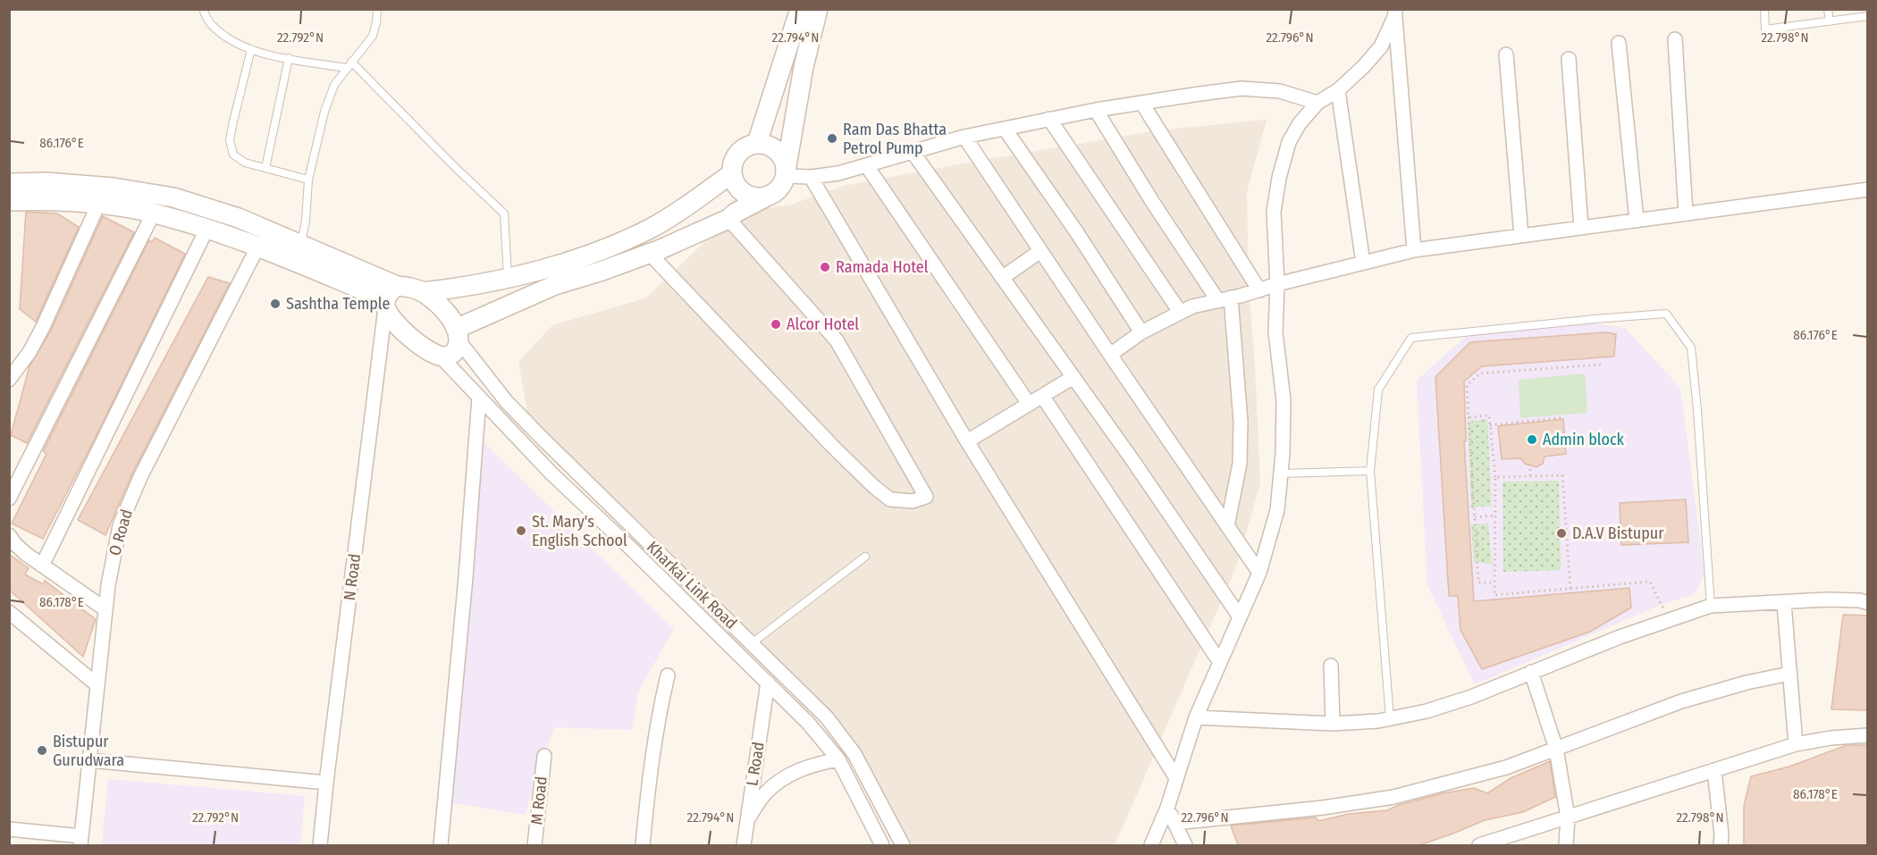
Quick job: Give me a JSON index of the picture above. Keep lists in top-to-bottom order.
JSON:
{
  "streets": {
    "street": [
      "O Road",
      "N Road",
      "Kharkai Link Road",
      "L Road",
      "M Road"
    ]
  },
  "places": [
    "Ram Das Bhatta Petrol Pump",
    "Ramada Hotel",
    "Sashtha Temple",
    "Alcor Hotel",
    "Admin block",
    "St. Mary's English School",
    "D.A.V Bistupur",
    "Bistupur Gurudwara"
  ],
  "coordinates": [
    "22.792°N",
    "22.794°N",
    "22.796°N",
    "22.798°N",
    "86.176°E",
    "86.178°E"
  ]
}
